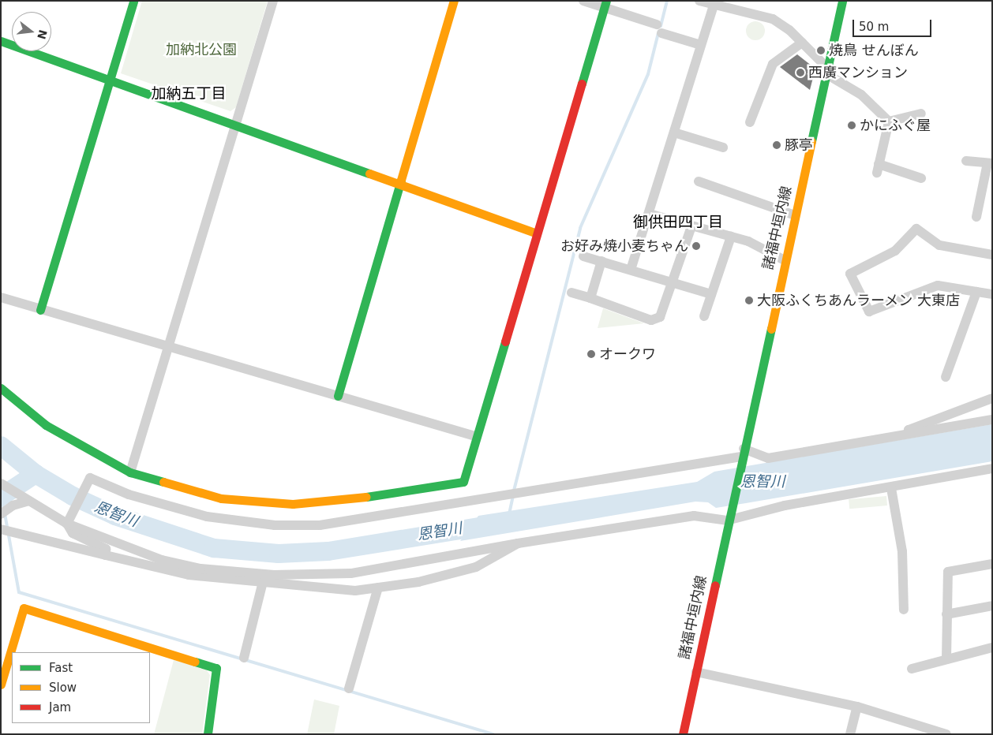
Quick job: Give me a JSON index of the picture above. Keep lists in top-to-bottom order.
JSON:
{
  "streets": {
    "street": ["諸福中垣内線"]
  },
  "districts": ["加納五丁目", "御供田四丁目"],
  "water": ["恩智川"],
  "parks": ["加納北公園"],
  "places": [
    "焼鳥 せんぼん",
    "西廣マンション",
    "かにふぐ屋",
    "豚亭",
    "お好み焼小麦ちゃん",
    "大阪ふくちあんラーメン 大東店",
    "オークワ"
  ],
  "legend": ["Fast", "Slow", "Jam"],
  "scale_bar": "50 m",
  "north": "right"
}
